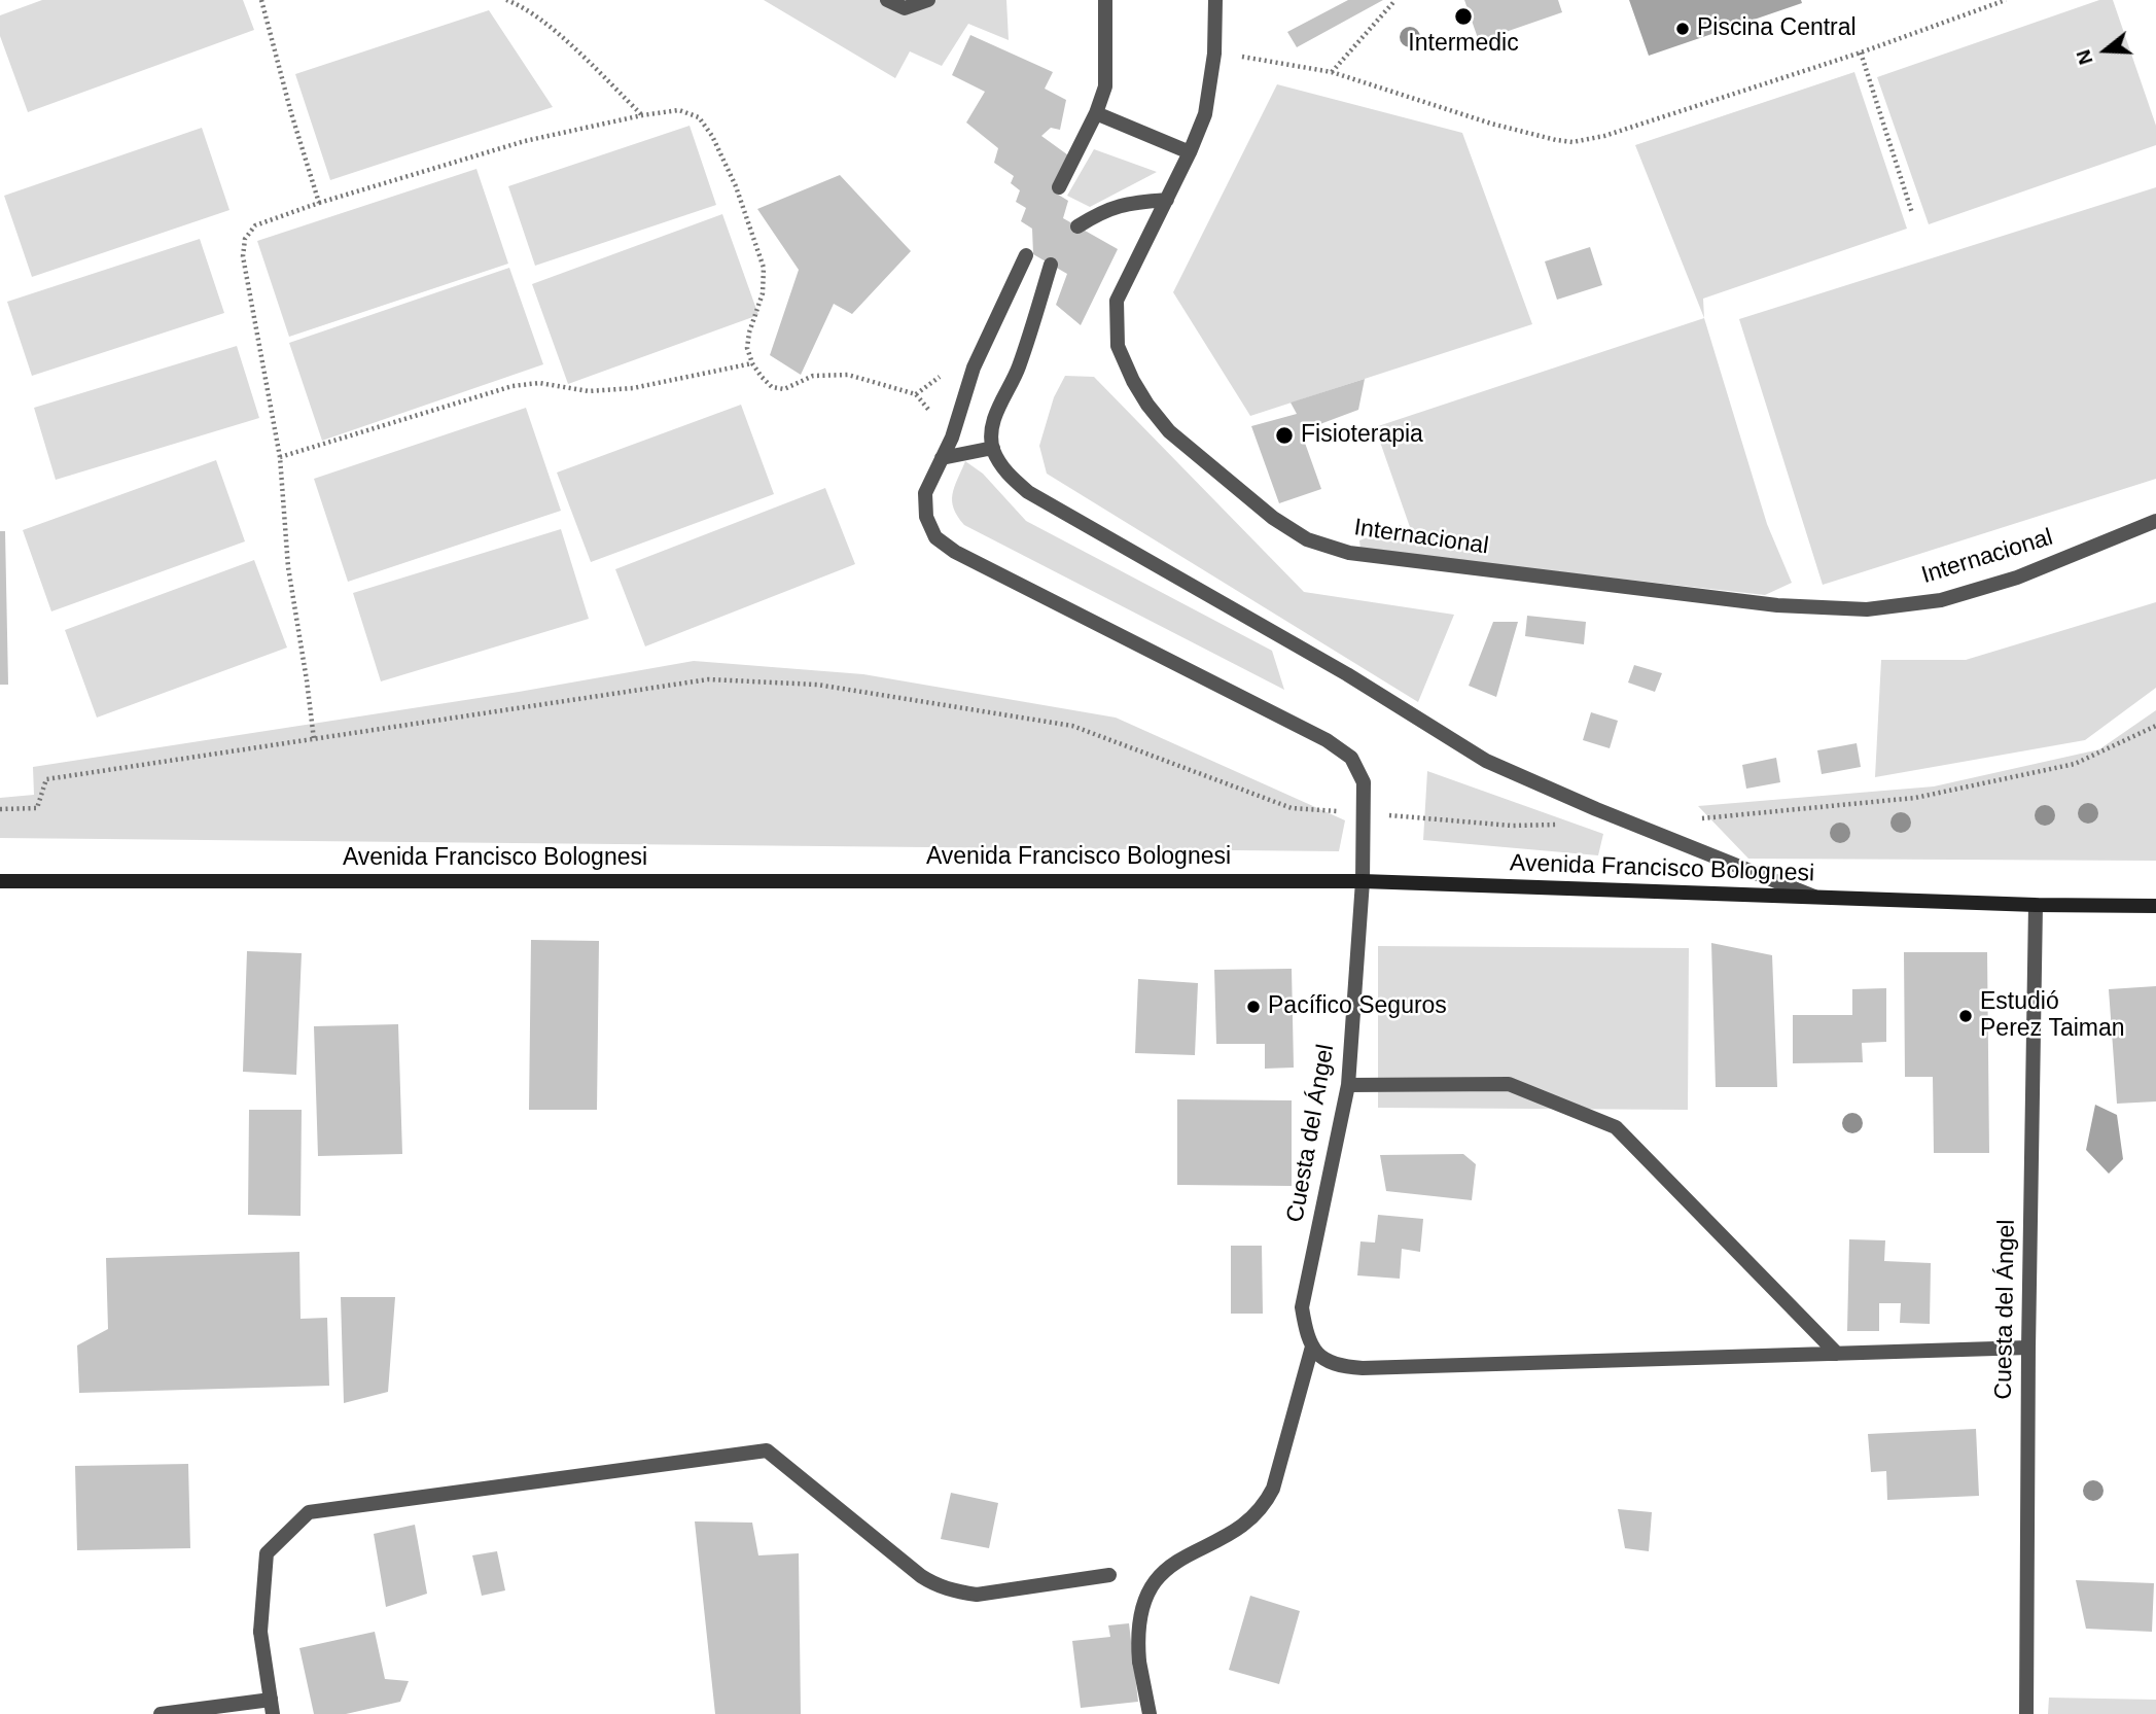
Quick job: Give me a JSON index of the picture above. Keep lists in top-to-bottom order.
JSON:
{
  "streets": {
    "street": ["Internacional", "Avenida Francisco Bolognesi", "Cuesta del Ángel"]
  },
  "crossings": [
    ["Avenida Francisco Bolognesi", "Cuesta del Ángel"]
  ],
  "places": [
    "Intermedic",
    "Piscina Central",
    "Fisioterapia",
    "Pacífico Seguros",
    "Estudió Perez Taiman"
  ],
  "north": "left"
}
